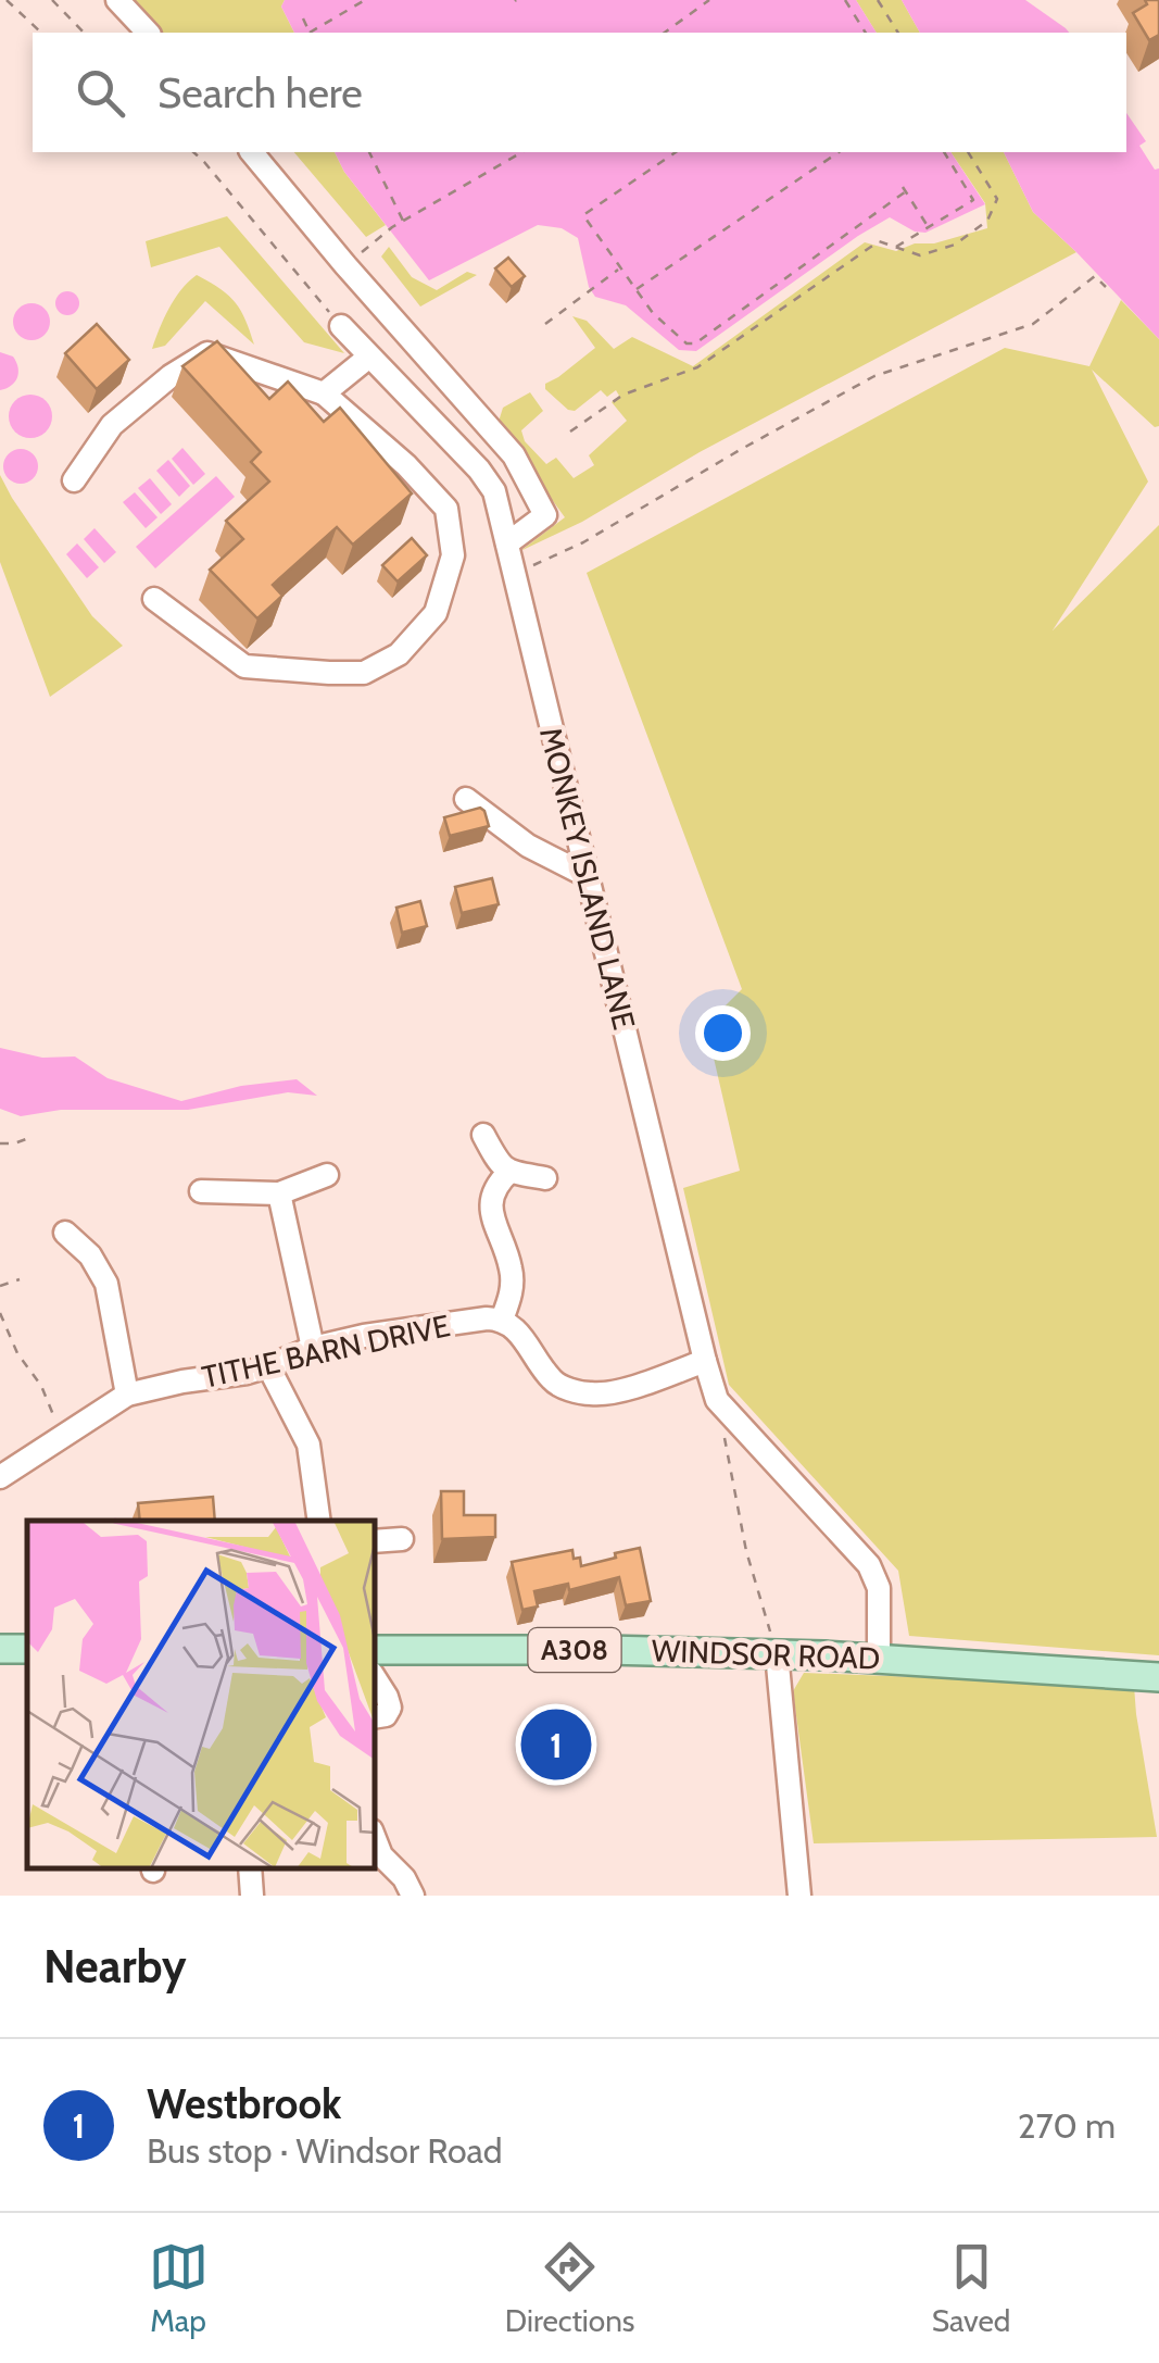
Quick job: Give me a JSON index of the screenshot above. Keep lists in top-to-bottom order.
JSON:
{
  "streets": {
    "main road": ["A308", "WINDSOR ROAD"],
    "street": ["MONKEY ISLAND LANE", "TITHE BARN DRIVE"]
  },
  "crossings": [
    ["MONKEY ISLAND LANE", "WINDSOR ROAD"]
  ],
  "page": {
    "search": "Search here",
    "pins": "1",
    "heading": "Nearby",
    "list": [
      {
        "mark": "1",
        "name": "Westbrook",
        "note": "Bus stop · Windsor Road",
        "value": "270 m"
      }
    ],
    "nav": ["Map", "Directions", "Saved"]
  }
}
